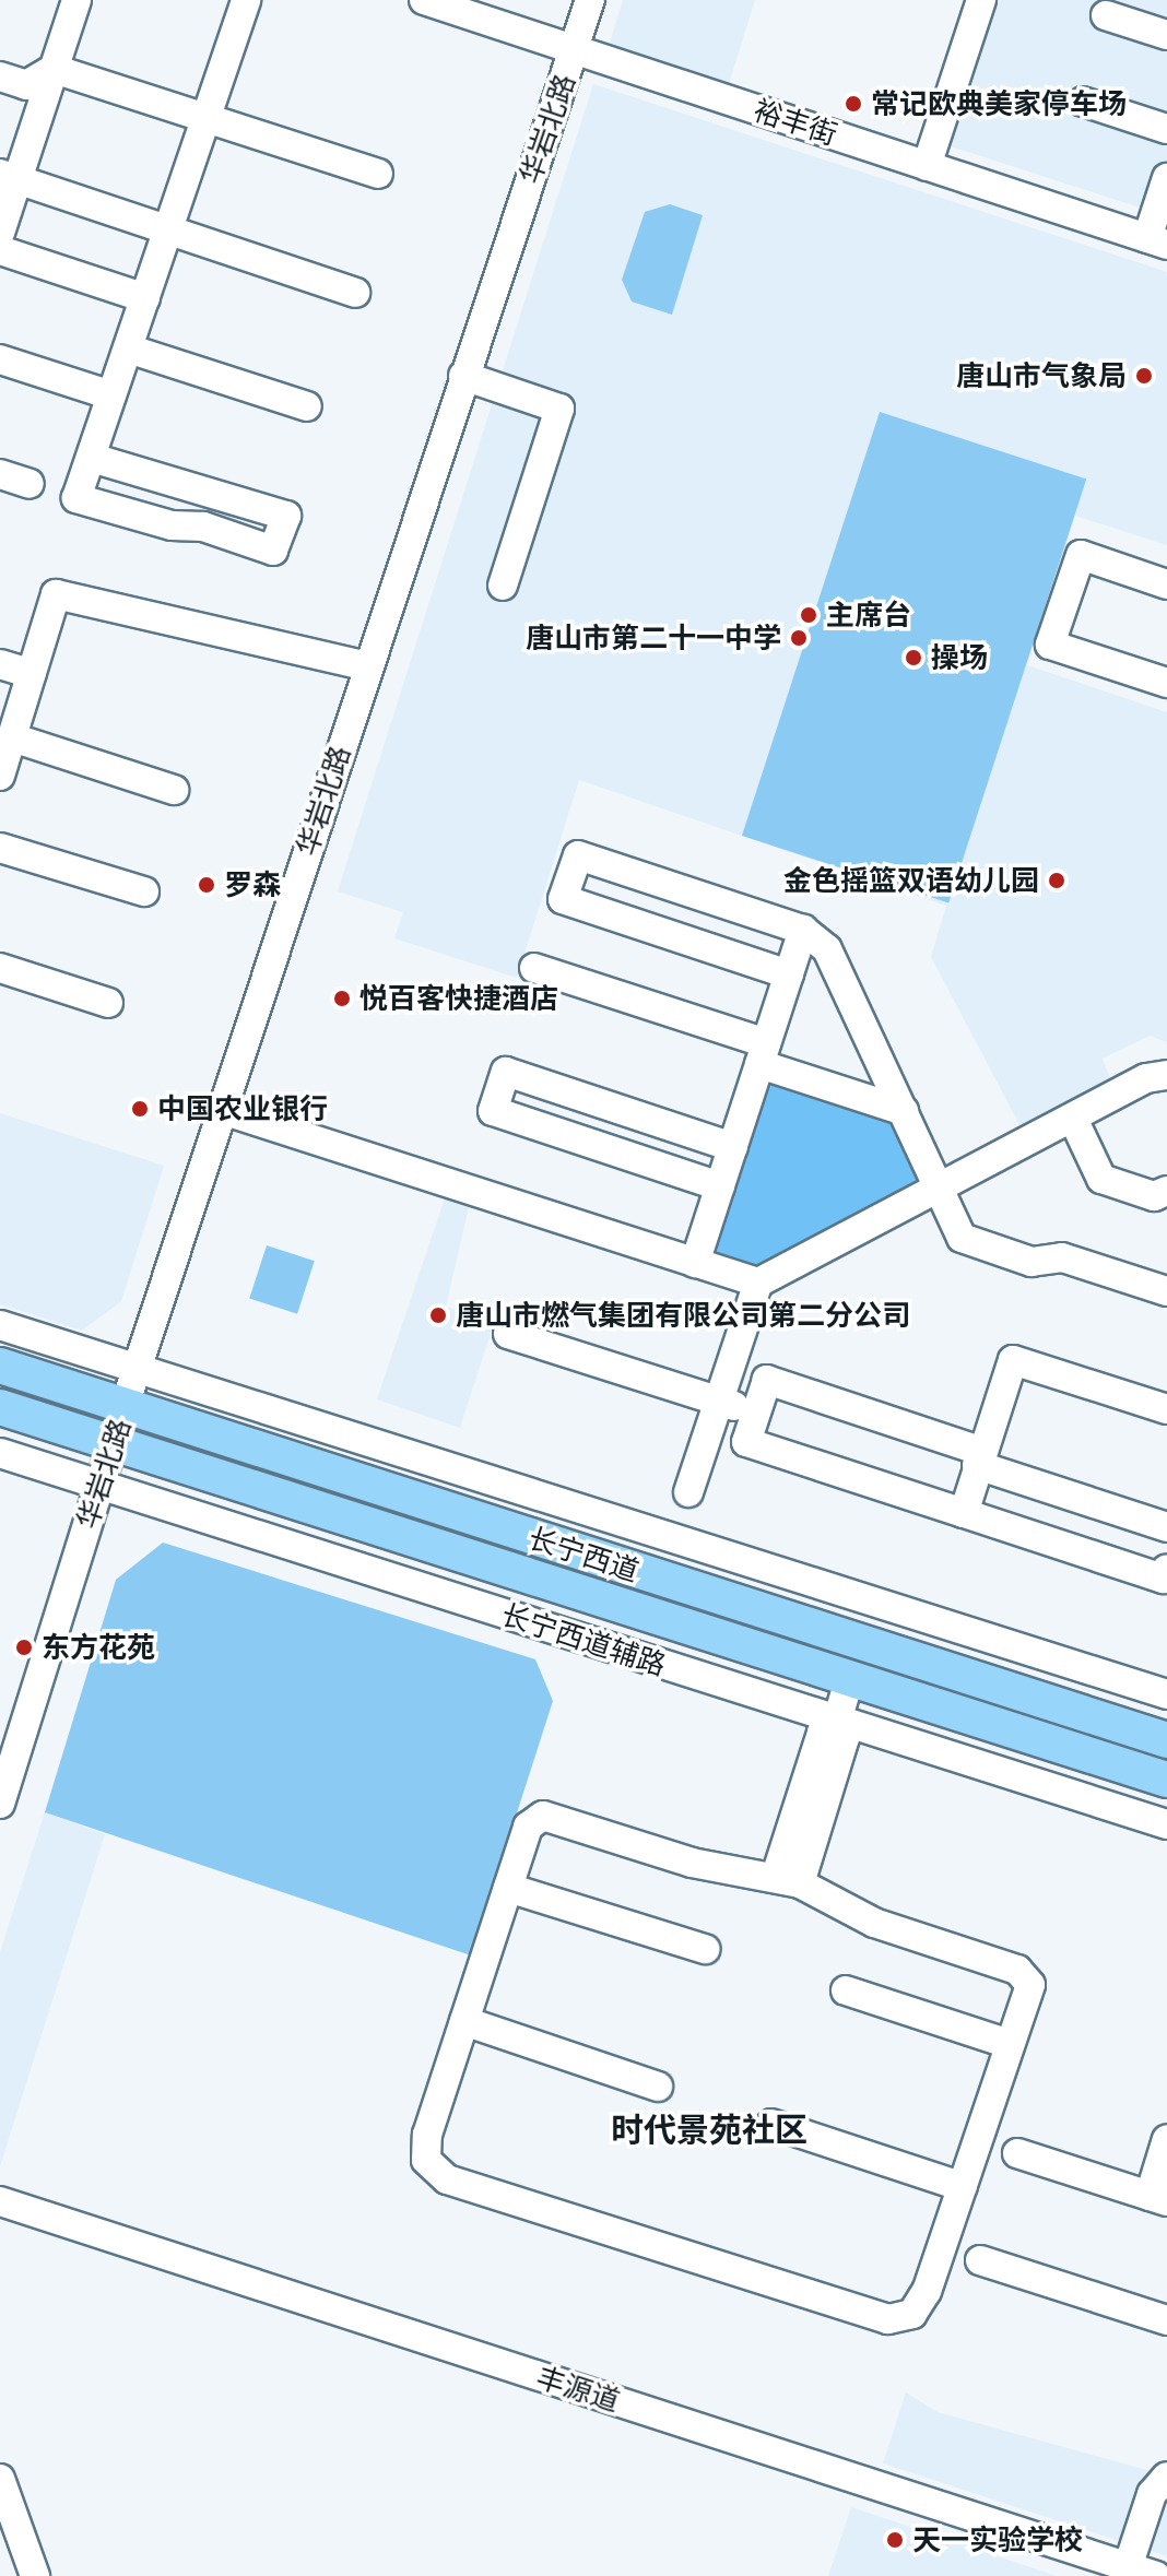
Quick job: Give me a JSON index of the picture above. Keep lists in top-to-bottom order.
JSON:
{
  "streets": {
    "main road": ["长宁西道"],
    "street": [
      "裕丰街",
      "华岩北路",
      "长宁西道辅路",
      "丰源道"
    ]
  },
  "crossings": [
    ["裕丰街", "华岩北路"],
    ["华岩北路", "长宁西道"],
    ["华岩北路", "长宁西道辅路"]
  ],
  "districts": ["时代景苑社区"],
  "places": [
    "常记欧典美家停车场",
    "唐山市气象局",
    "主席台",
    "唐山市第二十一中学",
    "操场",
    "金色摇篮双语幼儿园",
    "罗森",
    "悦百客快捷酒店",
    "中国农业银行",
    "唐山市燃气集团有限公司第二分公司",
    "东方花苑",
    "天一实验学校"
  ]
}
